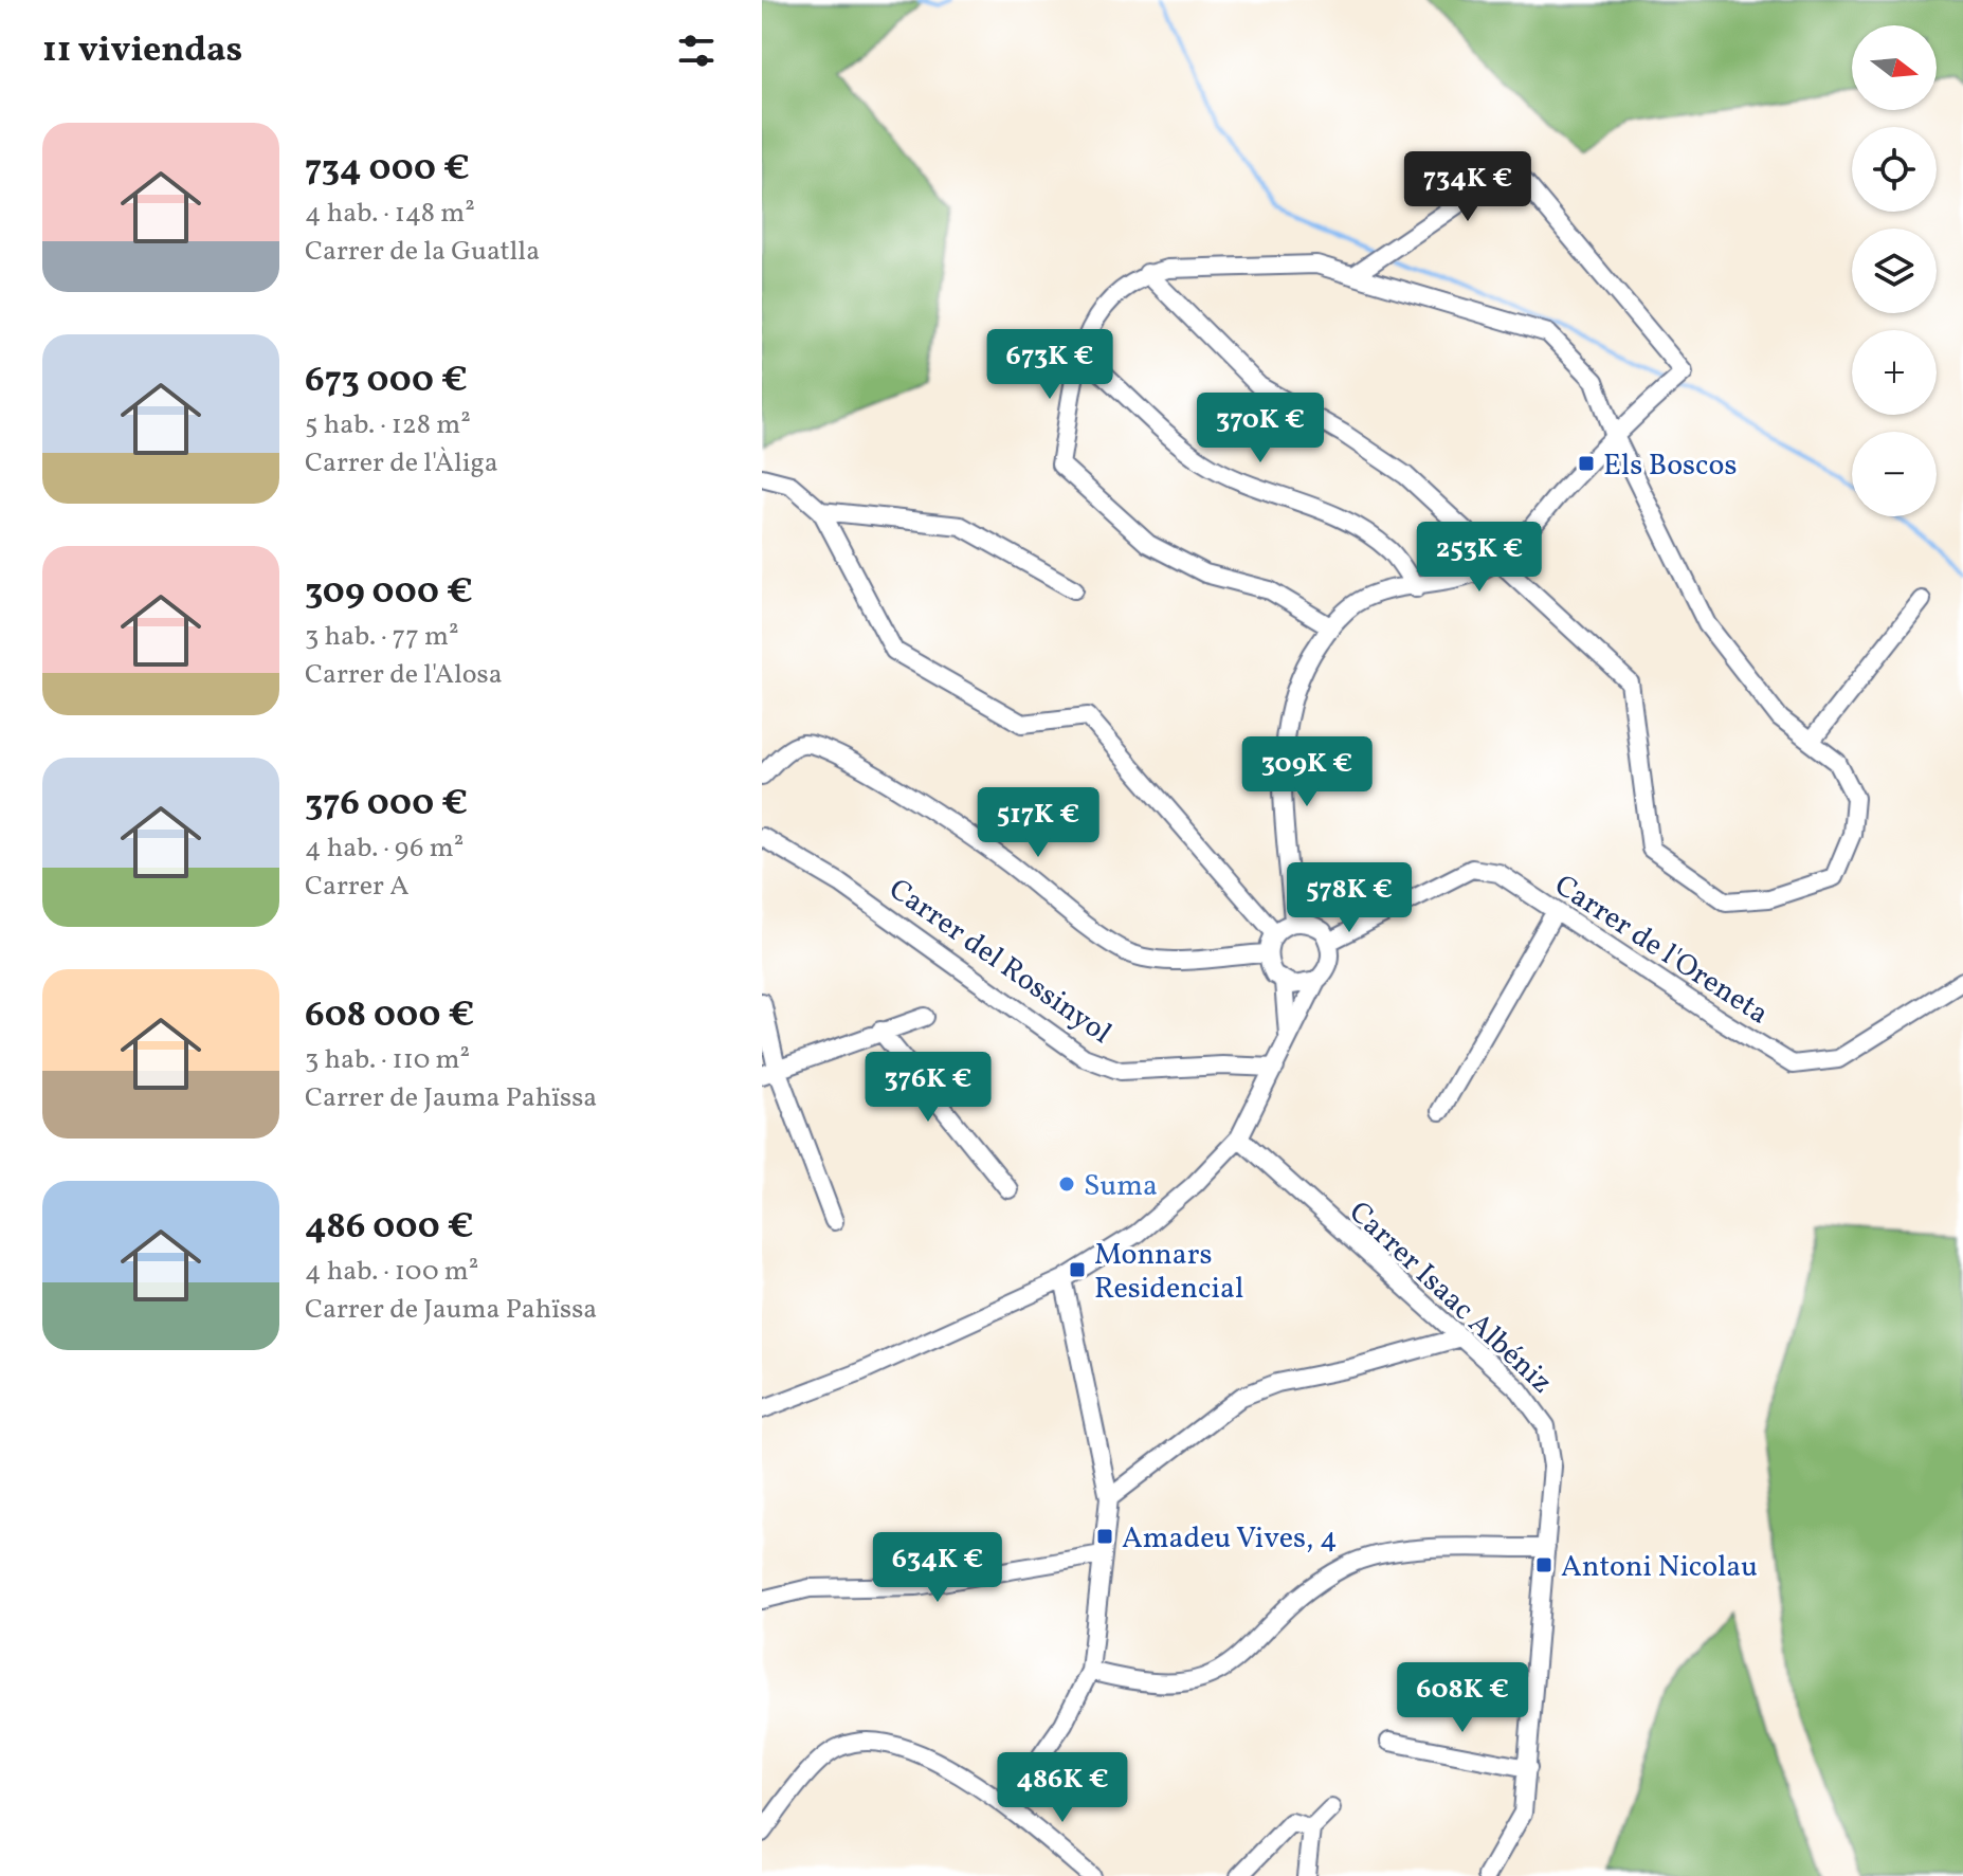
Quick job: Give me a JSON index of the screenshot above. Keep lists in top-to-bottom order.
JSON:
{
  "streets": {
    "street": ["Carrer de l'Oreneta", "Carrer del Rossinyol", "Carrer Isaac Albéniz"]
  },
  "places": {
    "transit": [
      "Els Boscos",
      "Monnars Residencial",
      "Amadeu Vives, 4",
      "Antoni Nicolau"
    ],
    "other": ["Suma"]
  },
  "north": "right",
  "page": {
    "heading": "11 viviendas",
    "map_buttons": ["+", "−"],
    "list": [
      {
        "name": "734 000 €",
        "note": "4 hab. · 148 m² · Carrer de la Guatlla"
      },
      {
        "name": "673 000 €",
        "note": "5 hab. · 128 m² · Carrer de l'Àliga"
      },
      {
        "name": "309 000 €",
        "note": "3 hab. · 77 m² · Carrer de l'Alosa"
      },
      {
        "name": "376 000 €",
        "note": "4 hab. · 96 m² · Carrer A"
      },
      {
        "name": "608 000 €",
        "note": "3 hab. · 110 m² · Carrer de Jauma Pahïssa"
      },
      {
        "name": "486 000 €",
        "note": "4 hab. · 100 m² · Carrer de Jauma Pahïssa"
      }
    ],
    "price": [
      "734K €",
      "673K €",
      "370K €",
      "253K €",
      "309K €",
      "517K €",
      "578K €",
      "376K €",
      "634K €",
      "608K €",
      "486K €"
    ]
  }
}
